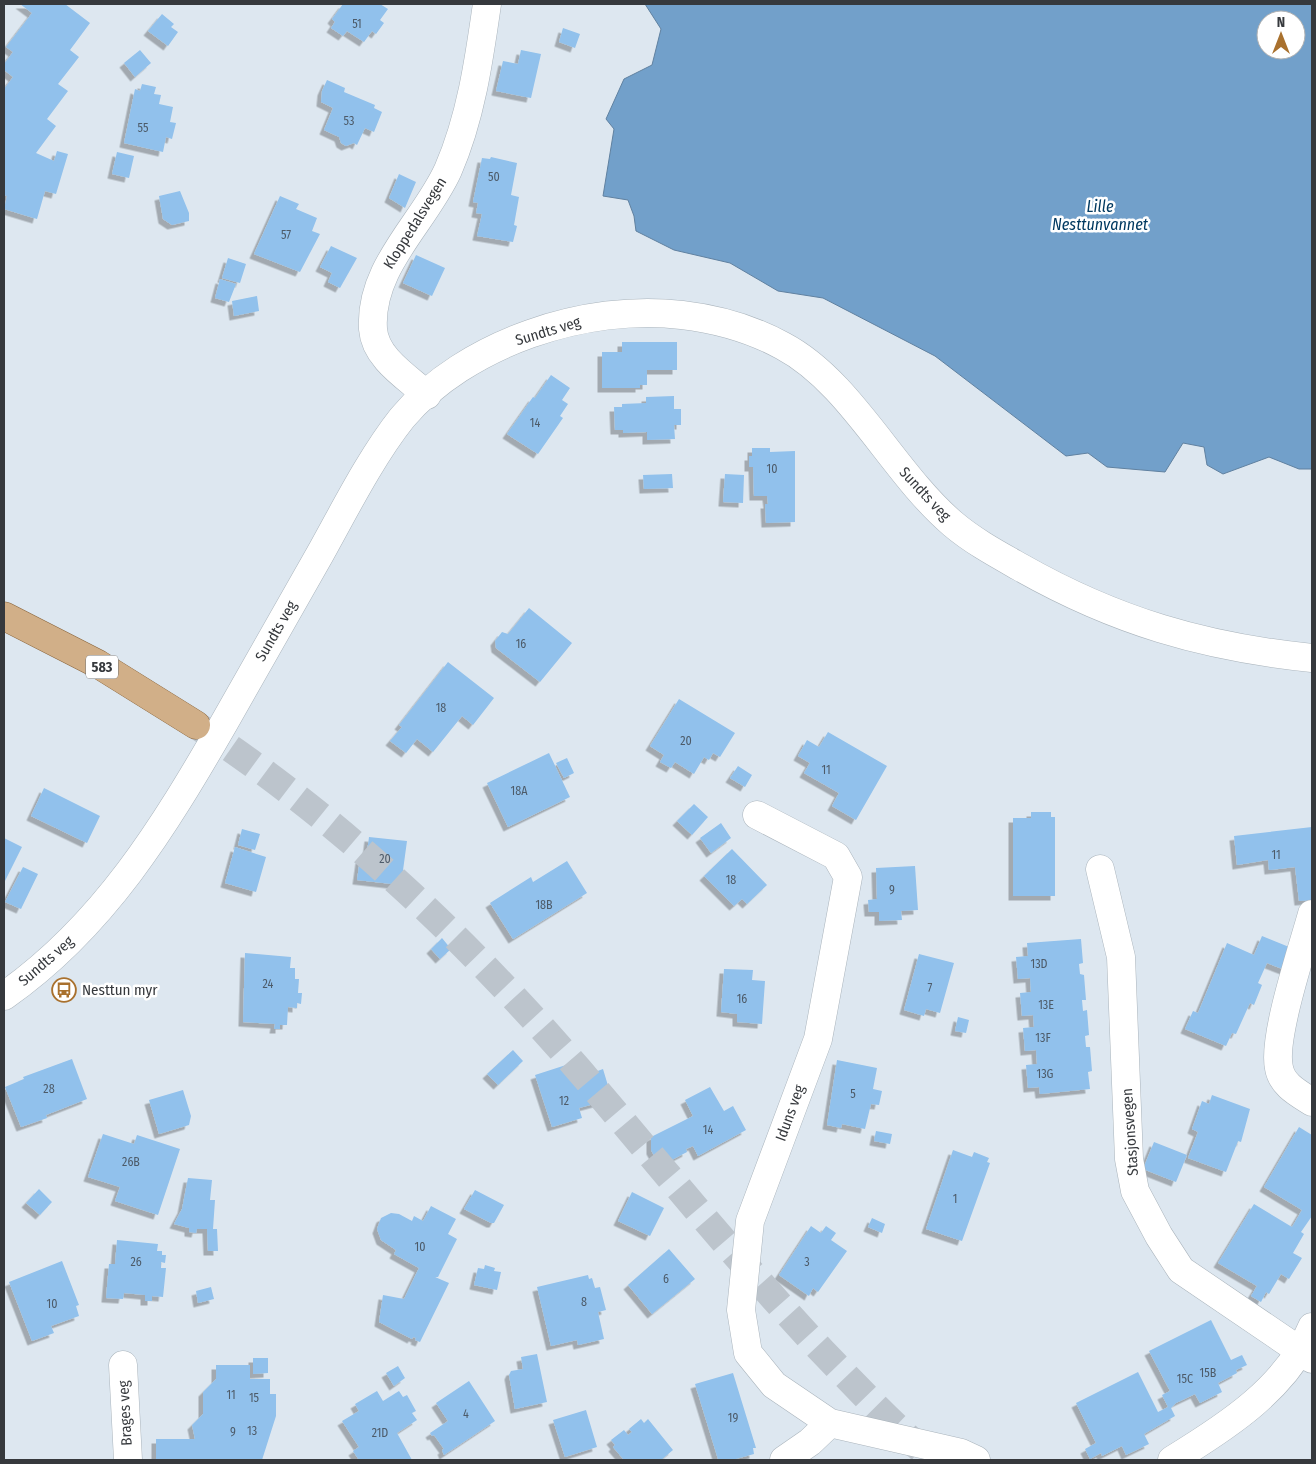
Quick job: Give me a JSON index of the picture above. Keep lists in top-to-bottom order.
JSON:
{
  "streets": {
    "main road": ["583"],
    "street": [
      "Kloppedalsvegen",
      "Sundts veg",
      "Iduns veg",
      "Stasjonsvegen",
      "Brages veg"
    ]
  },
  "crossings": [
    ["Kloppedalsvegen", "Sundts veg"]
  ],
  "water": ["Lille Nesttunvannet"],
  "places": {
    "bus stop": ["Nesttun myr"]
  },
  "house_numbers": [
    "51",
    "53",
    "55",
    "50",
    "57",
    "14",
    "10",
    "16",
    "18",
    "20",
    "11",
    "18A",
    "11",
    "20",
    "18",
    "9",
    "18B",
    "13D",
    "24",
    "7",
    "16",
    "13E",
    "13F",
    "13G",
    "28",
    "5",
    "12",
    "14",
    "26B",
    "1",
    "10",
    "26",
    "3",
    "6",
    "8",
    "10",
    "15B",
    "15C",
    "11",
    "15",
    "4",
    "19",
    "13",
    "9",
    "21D"
  ],
  "north": "top"
}
